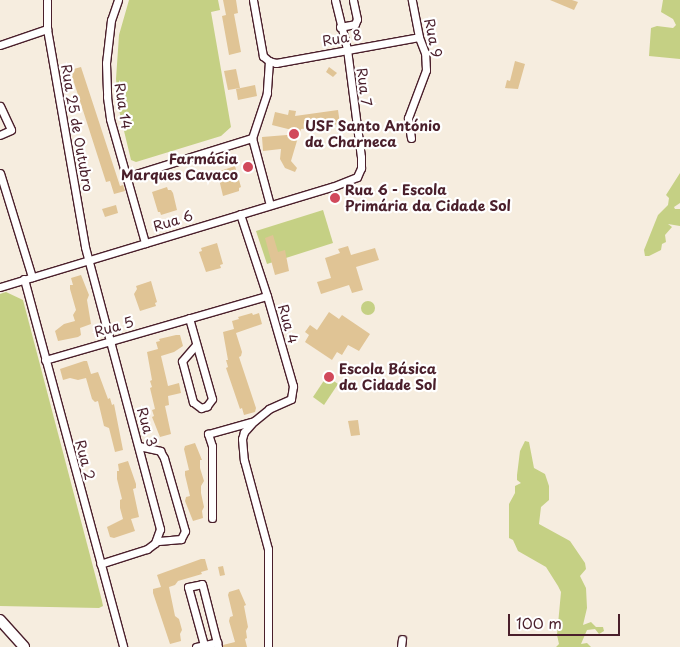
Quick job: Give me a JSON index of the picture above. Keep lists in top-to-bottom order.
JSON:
{
  "streets": {
    "street": [
      "Rua 8",
      "Rua 9",
      "Rua 7",
      "Rua 14",
      "Rua 25 de Outubro",
      "Rua 6",
      "Rua 4",
      "Rua 5",
      "Rua 3",
      "Rua 2"
    ]
  },
  "crossings": [
    ["Rua 8", "Rua 9"],
    ["Rua 8", "Rua 7"],
    ["Rua 7", "Rua 6"],
    ["Rua 14", "Rua 6"],
    ["Rua 25 de Outubro", "Rua 6"],
    ["Rua 25 de Outubro", "Rua 3"],
    ["Rua 6", "Rua 4"],
    ["Rua 6", "Rua 3"],
    ["Rua 6", "Rua 2"],
    ["Rua 4", "Rua 5"],
    ["Rua 5", "Rua 3"],
    ["Rua 5", "Rua 2"]
  ],
  "places": [
    "USF Santo António da Charneca",
    "Farmácia Marques Cavaco",
    "Rua 6 - Escola Primária da Cidade Sol",
    "Escola Básica da Cidade Sol"
  ],
  "scale_bar": "100 m"
}
